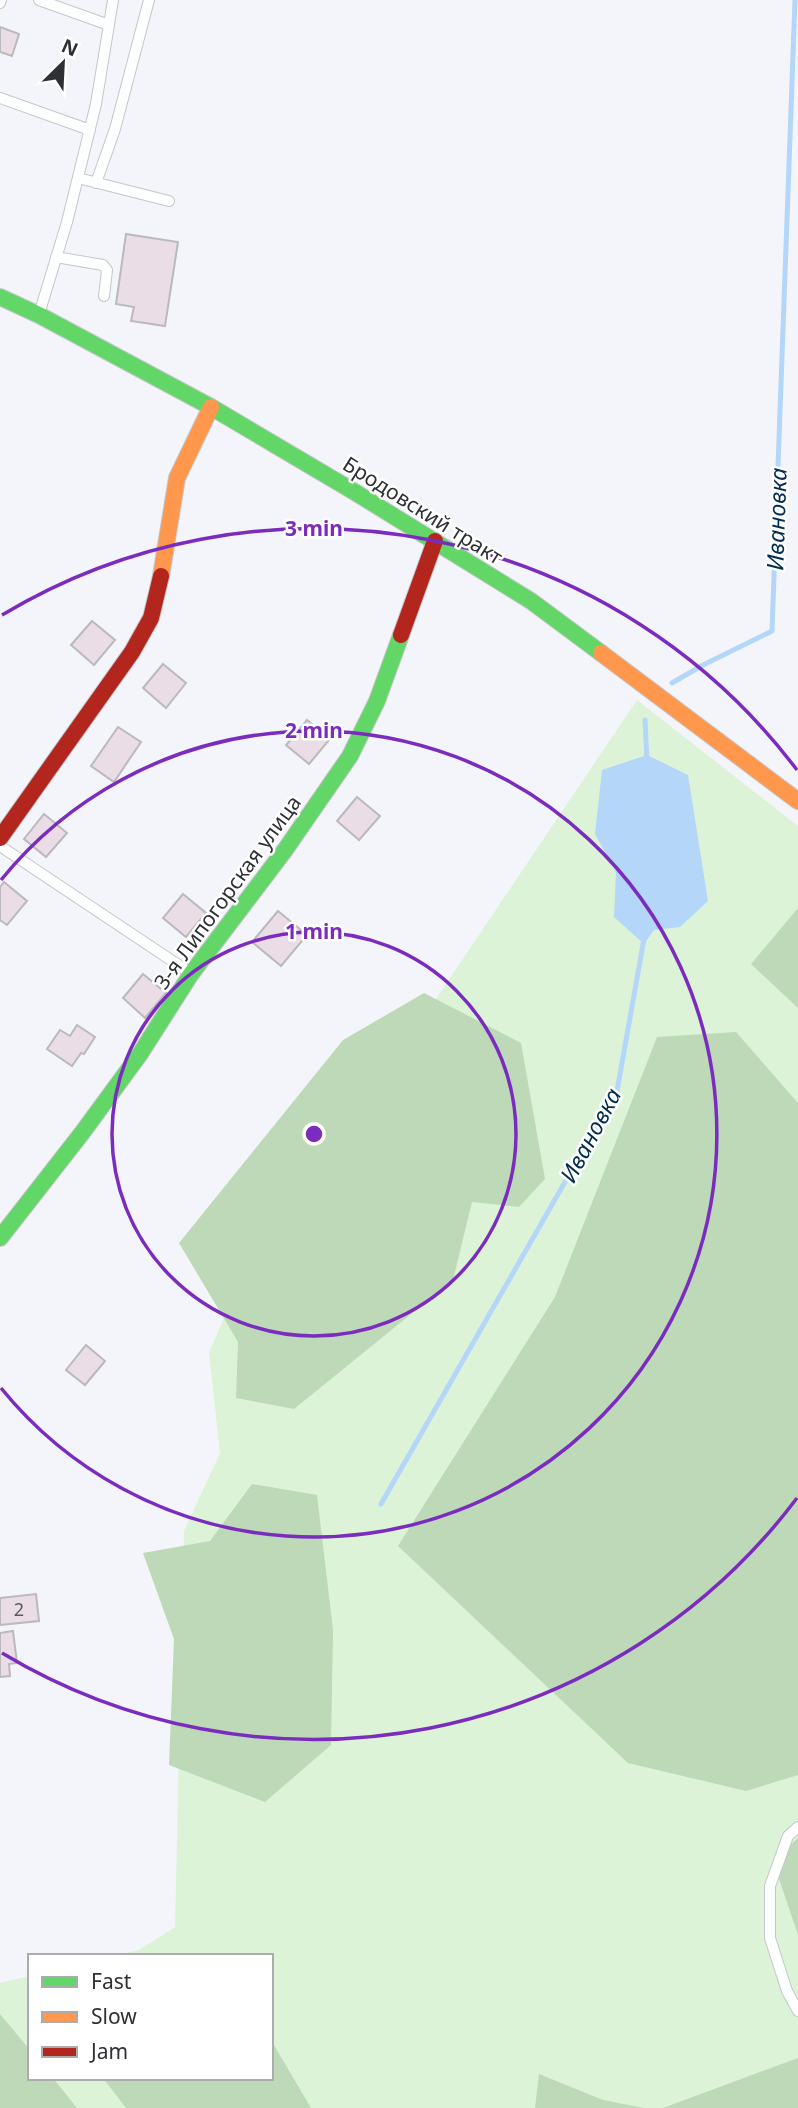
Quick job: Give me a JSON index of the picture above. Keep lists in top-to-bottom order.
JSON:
{
  "streets": {
    "street": ["Бродовский тракт", "3-я Липогорская улица"]
  },
  "crossings": [
    ["Бродовский тракт", "3-я Липогорская улица"]
  ],
  "water": ["Ивановка"],
  "house_numbers": ["2"],
  "legend": ["Fast", "Slow", "Jam"],
  "north": "top right",
  "rings": ["3 min", "2 min", "1 min"]
}
